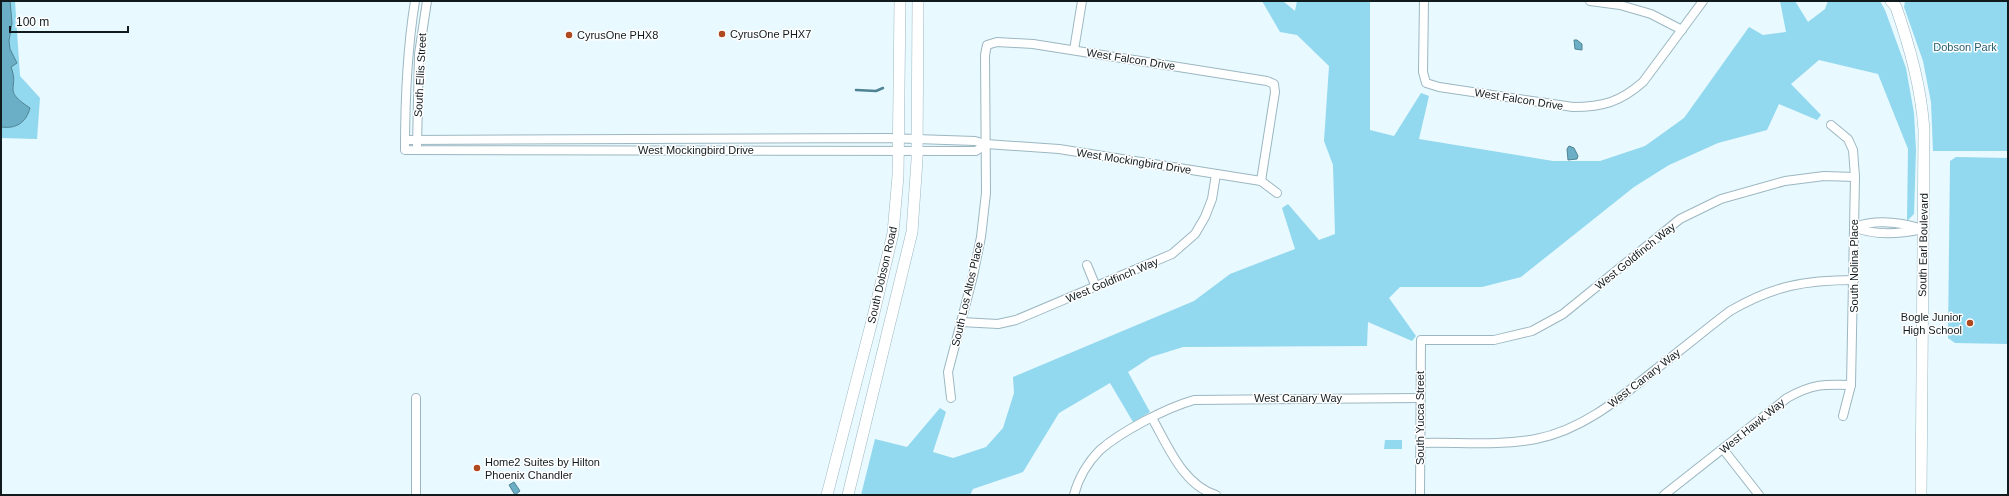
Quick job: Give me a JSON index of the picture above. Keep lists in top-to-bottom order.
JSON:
{
  "streets": {
    "main road": ["South Earl Boulevard", "South Dobson Road"],
    "street": [
      "West Falcon Drive",
      "South Ellis Street",
      "West Mockingbird Drive",
      "West Goldfinch Way",
      "South Nolina Place",
      "South Los Altos Place",
      "West Canary Way",
      "South Yucca Street",
      "West Hawk Way"
    ]
  },
  "crossings": [
    ["West Falcon Drive", "West Mockingbird Drive"],
    ["West Falcon Drive", "South Los Altos Place"],
    ["South Ellis Street", "West Mockingbird Drive"],
    ["West Mockingbird Drive", "West Goldfinch Way"],
    ["West Mockingbird Drive", "South Dobson Road"],
    ["West Mockingbird Drive", "South Los Altos Place"],
    ["West Goldfinch Way", "South Nolina Place"],
    ["West Goldfinch Way", "South Los Altos Place"],
    ["West Goldfinch Way", "South Yucca Street"],
    ["South Nolina Place", "West Canary Way"],
    ["South Nolina Place", "West Hawk Way"],
    ["West Canary Way", "South Yucca Street"]
  ],
  "parks": ["Dobson Park"],
  "places": [
    "CyrusOne PHX7",
    "CyrusOne PHX8",
    "Bogle Junior High School",
    "Home2 Suites by Hilton Phoenix Chandler"
  ],
  "scale_bar": "100 m"
}
